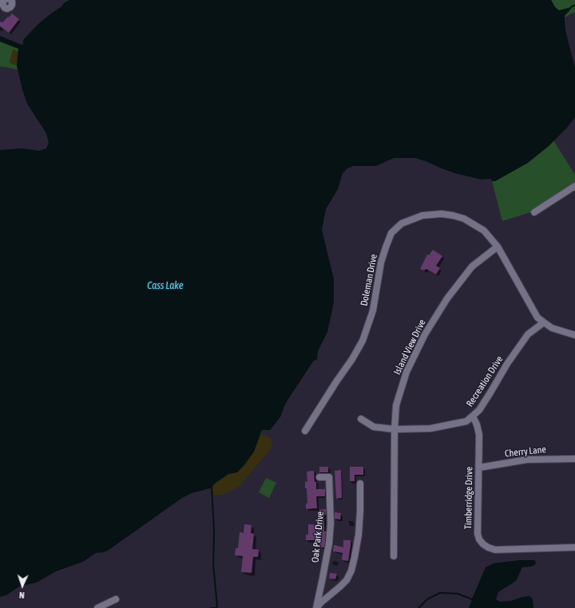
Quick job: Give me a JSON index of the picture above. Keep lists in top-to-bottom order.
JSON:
{
  "streets": {
    "street": [
      "Doleman Drive",
      "Island View Drive",
      "Recreation Drive",
      "Cherry Lane",
      "Timberridge Drive",
      "Oak Park Drive"
    ]
  },
  "crossings": [
    ["Doleman Drive", "Island View Drive"],
    ["Doleman Drive", "Recreation Drive"],
    ["Island View Drive", "Recreation Drive"],
    ["Recreation Drive", "Timberridge Drive"],
    ["Cherry Lane", "Timberridge Drive"]
  ],
  "water": ["Cass Lake"],
  "north": "bottom"
}
